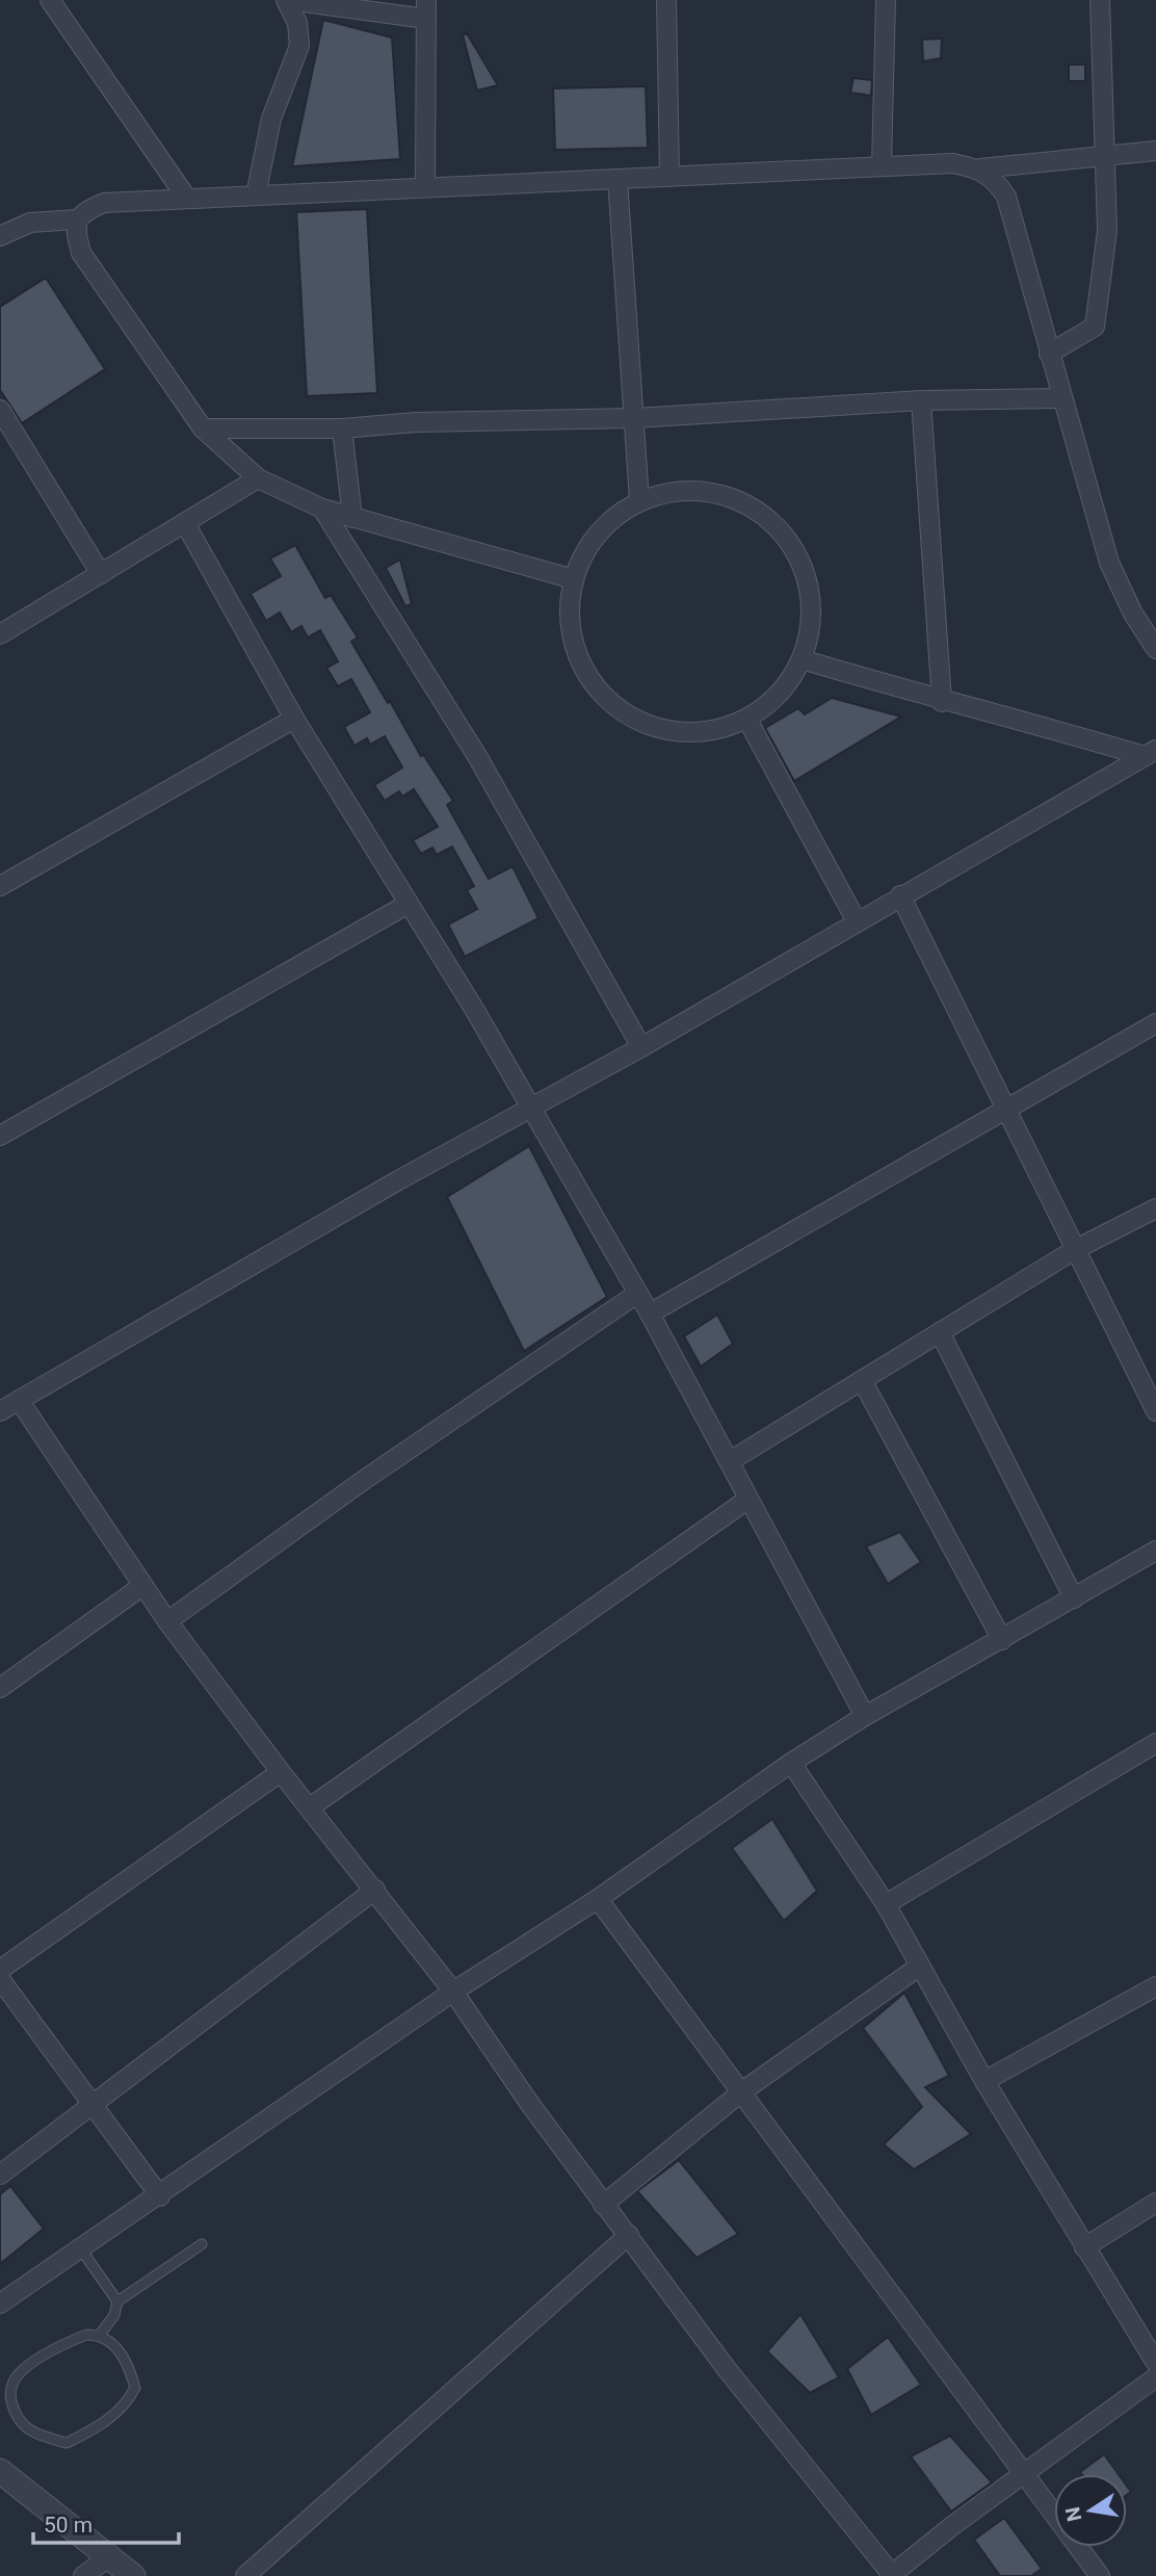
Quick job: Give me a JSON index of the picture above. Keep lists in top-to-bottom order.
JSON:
{
  "scale_bar": "50 m",
  "north": "left"
}
